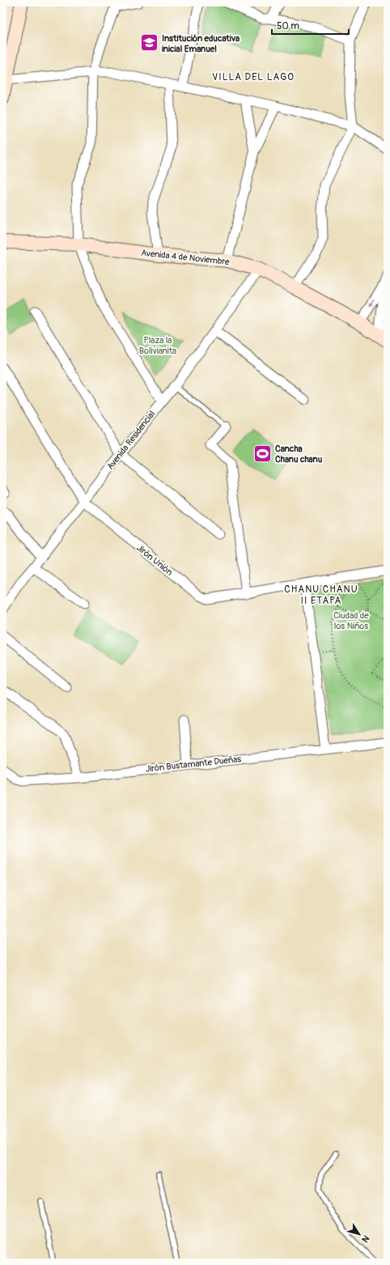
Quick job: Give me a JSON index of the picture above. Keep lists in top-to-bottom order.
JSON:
{
  "streets": {
    "street": [
      "Avenida 4 de Noviembre",
      "Avenida Residencial",
      "Jirón Unión",
      "Jirón Bustamante Dueñas"
    ]
  },
  "crossings": [
    ["Avenida 4 de Noviembre", "Avenida Residencial"],
    ["Avenida Residencial", "Jirón Unión"]
  ],
  "districts": ["VILLA DEL LAGO", "CHANU CHANU II ETAPA"],
  "parks": ["Plaza la Bolivianita", "Ciudad de los Niños"],
  "places": {
    "school or university": ["Institución educativa inicial Emanuel"],
    "sports": ["Cancha Chanu chanu"]
  },
  "scale_bar": "50 m",
  "north": "bottom right"
}
